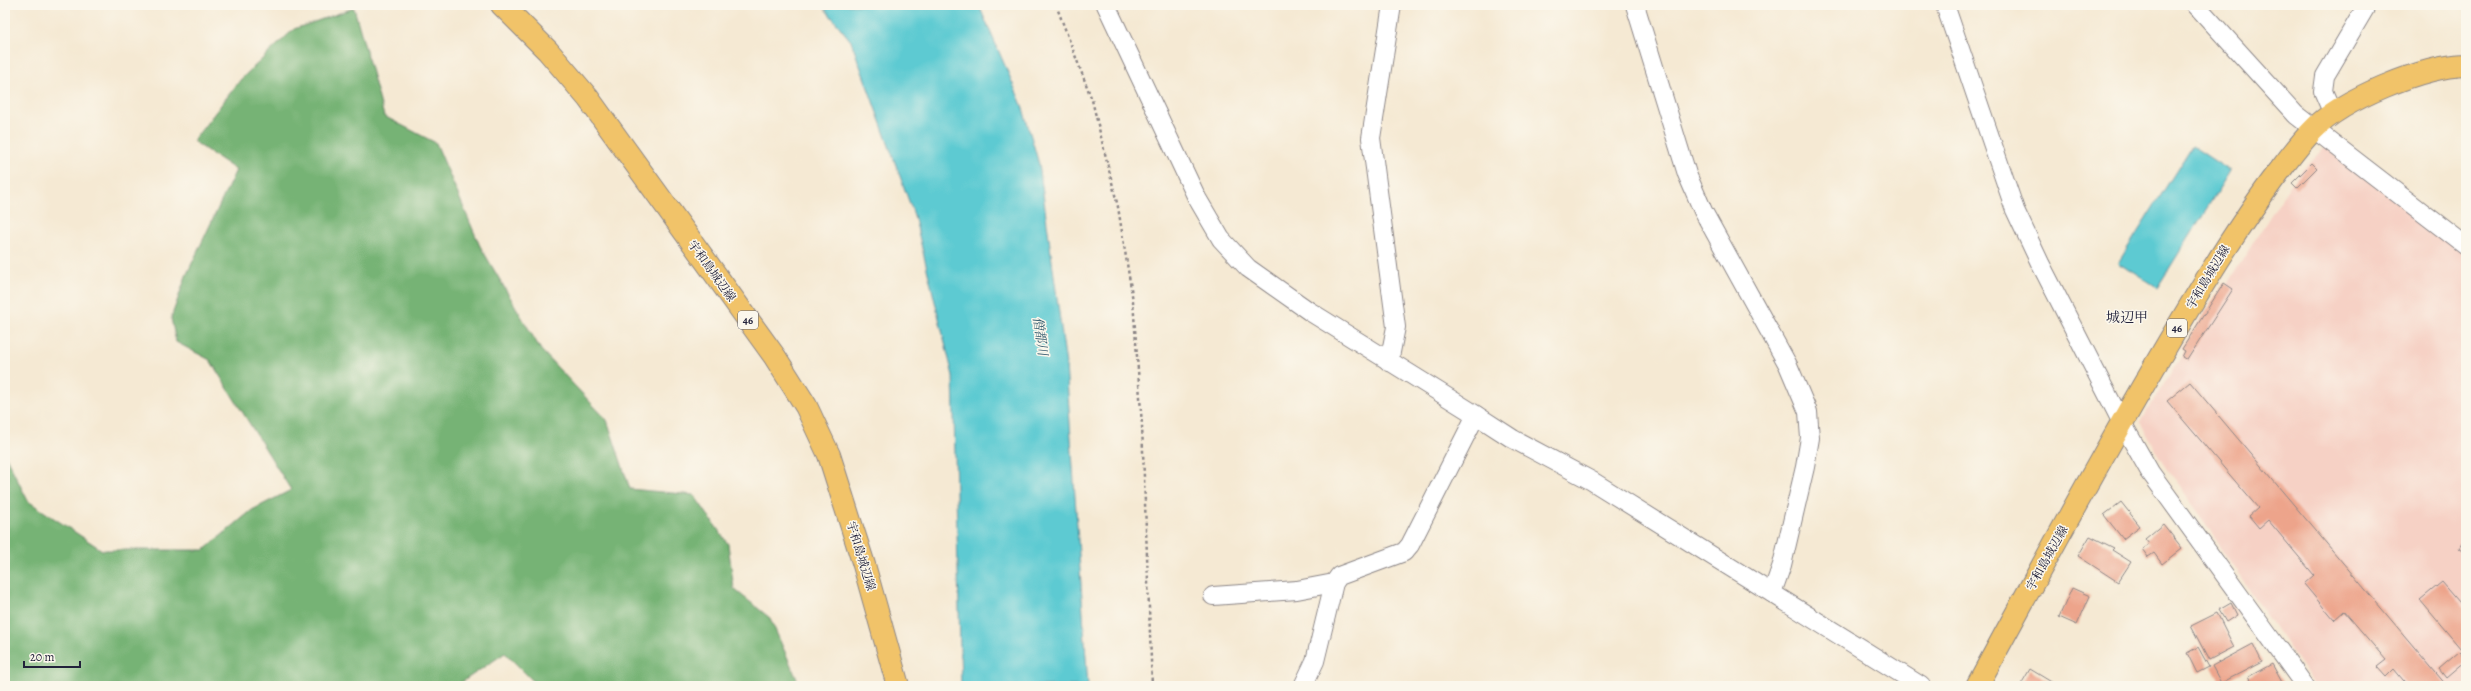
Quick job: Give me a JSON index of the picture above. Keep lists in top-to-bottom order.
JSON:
{
  "streets": {
    "main road": ["宇和島城辺線", "46"]
  },
  "districts": ["城辺甲"],
  "water": ["僧都川"],
  "scale_bar": "20 m"
}
